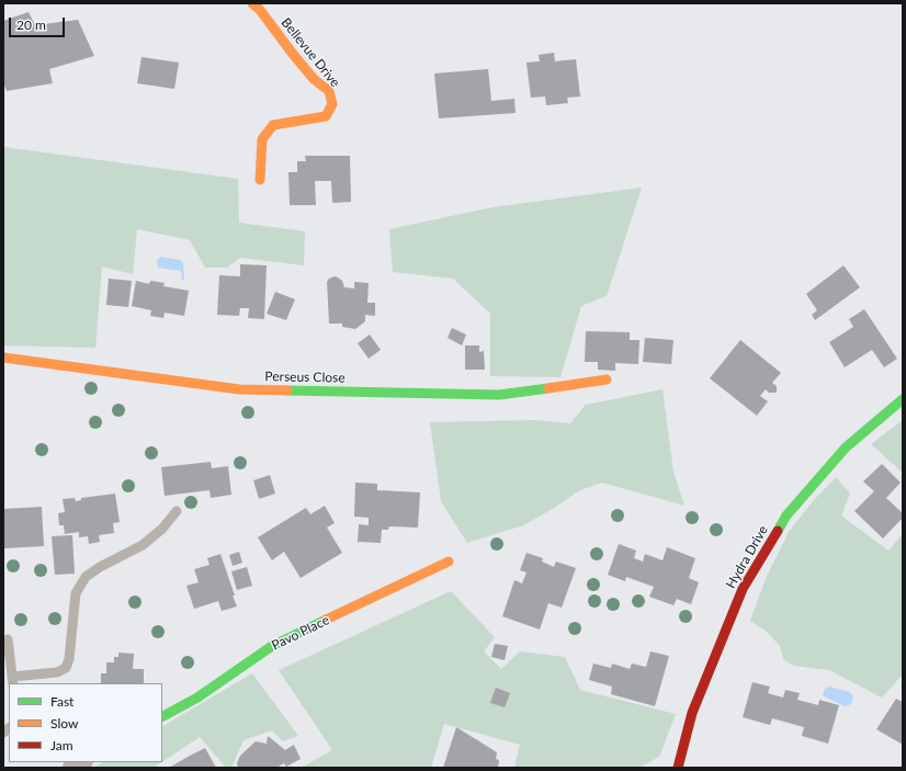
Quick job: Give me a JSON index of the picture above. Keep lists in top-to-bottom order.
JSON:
{
  "streets": {
    "street": [
      "Bellevue Drive",
      "Perseus Close",
      "Hydra Drive",
      "Pavo Place"
    ]
  },
  "legend": ["Fast", "Slow", "Jam"],
  "scale_bar": "20 m"
}
